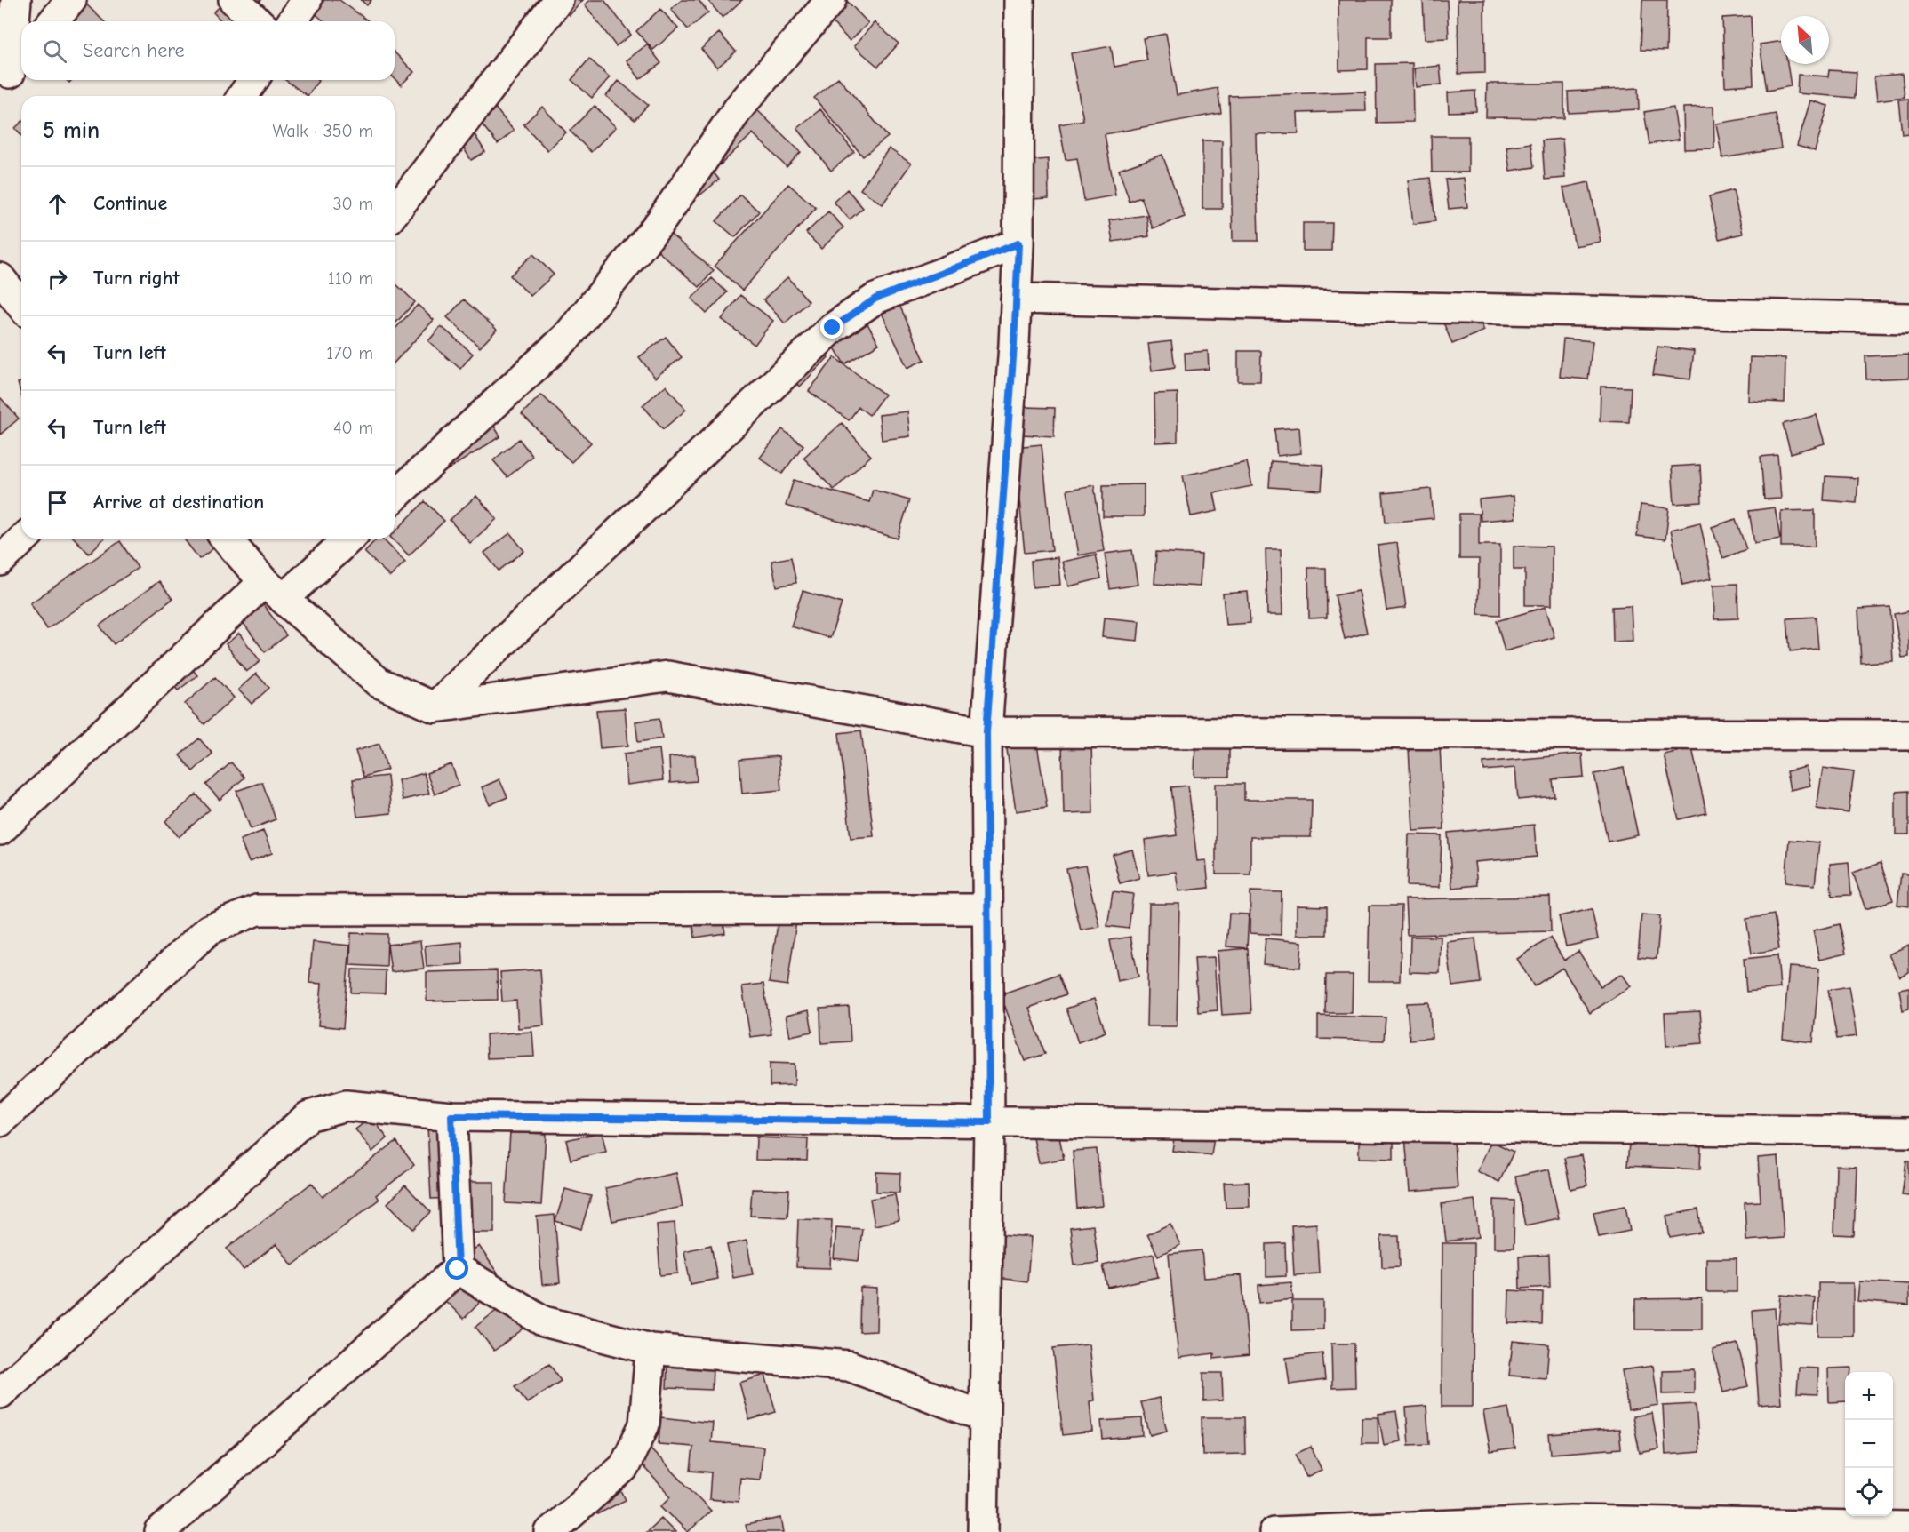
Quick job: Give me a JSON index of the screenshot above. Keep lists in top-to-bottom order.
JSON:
{
  "north": "top left",
  "page": {
    "search": "Search here",
    "heading": ["5 min", "Walk · 350 m"],
    "list": [
      ["Continue", "30 m"],
      ["Turn right", "110 m"],
      ["Turn left", "170 m"],
      ["Turn left", "40 m"],
      "Arrive at destination"
    ],
    "map_buttons": ["+", "−"]
  }
}
